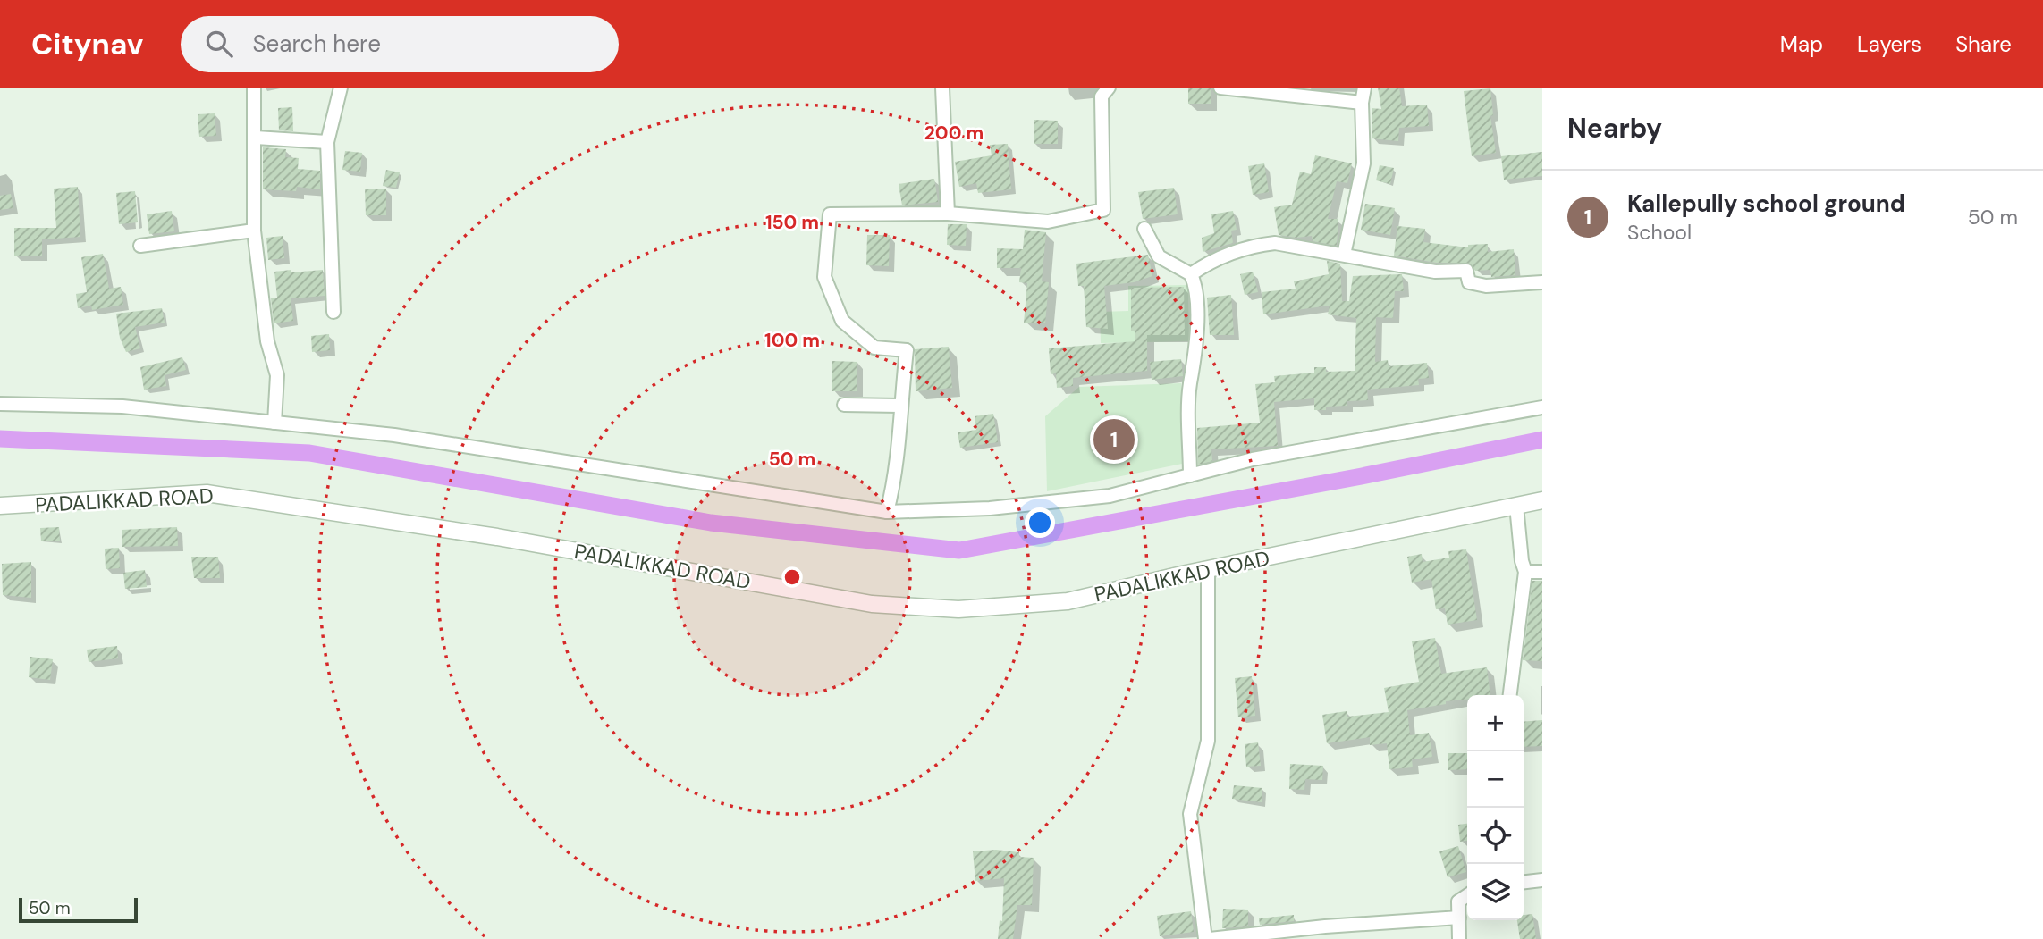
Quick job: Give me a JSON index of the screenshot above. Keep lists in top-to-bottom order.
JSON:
{
  "streets": {
    "street": ["PADALIKKAD ROAD"]
  },
  "scale_bar": "50 m",
  "page": {
    "header": "Citynav",
    "search": "Search here",
    "nav": ["Map", "Layers", "Share"],
    "heading": "Nearby",
    "list": [
      {
        "mark": "1",
        "name": "Kallepully school ground",
        "note": "School",
        "value": "50 m"
      }
    ],
    "pins": "1",
    "map_buttons": ["+", "−"],
    "scale": "50 m"
  },
  "rings": [
    "200 m",
    "150 m",
    "100 m",
    "50 m"
  ]
}
